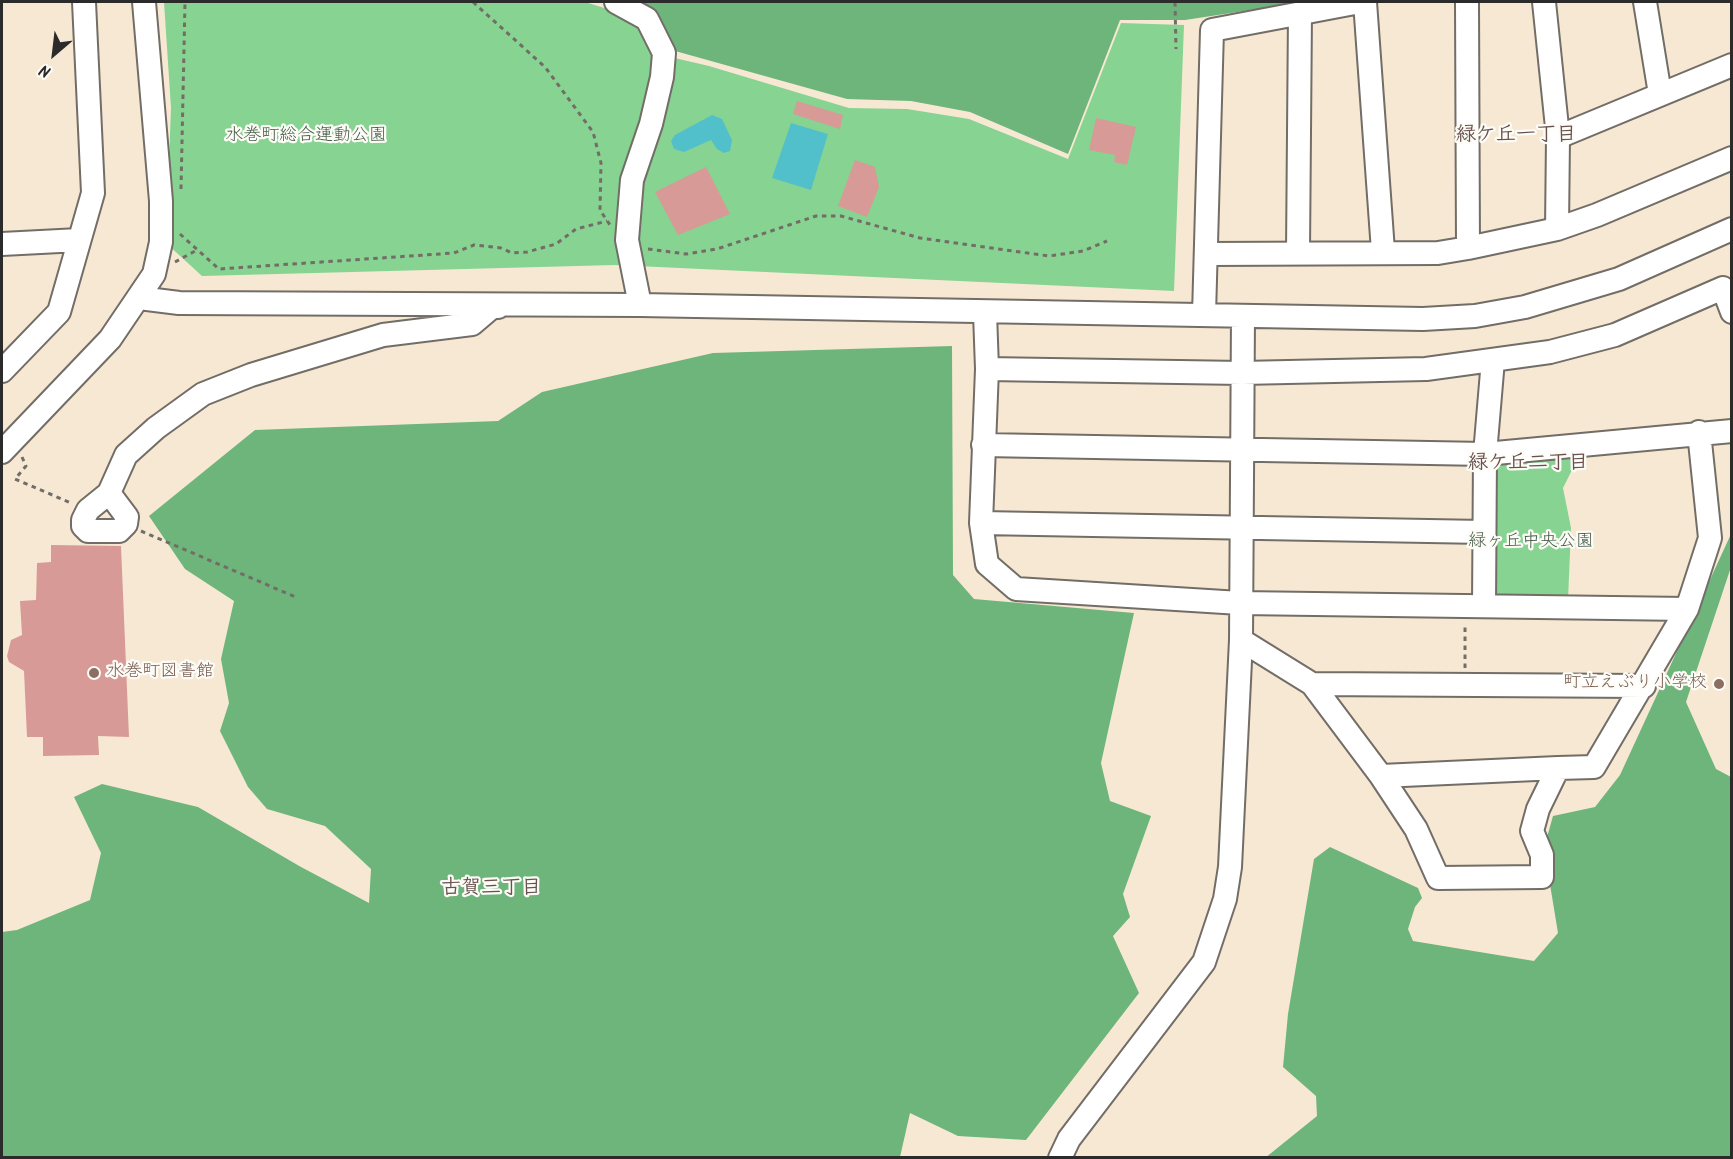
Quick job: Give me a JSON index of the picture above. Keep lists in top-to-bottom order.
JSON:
{
  "districts": ["緑ケ丘一丁目", "緑ケ丘二丁目", "古賀三丁目"],
  "parks": ["水巻町総合運動公園", "緑ヶ丘中央公園"],
  "places": ["水巻町図書館", "町立えぶり小学校"],
  "north": "bottom left"
}
